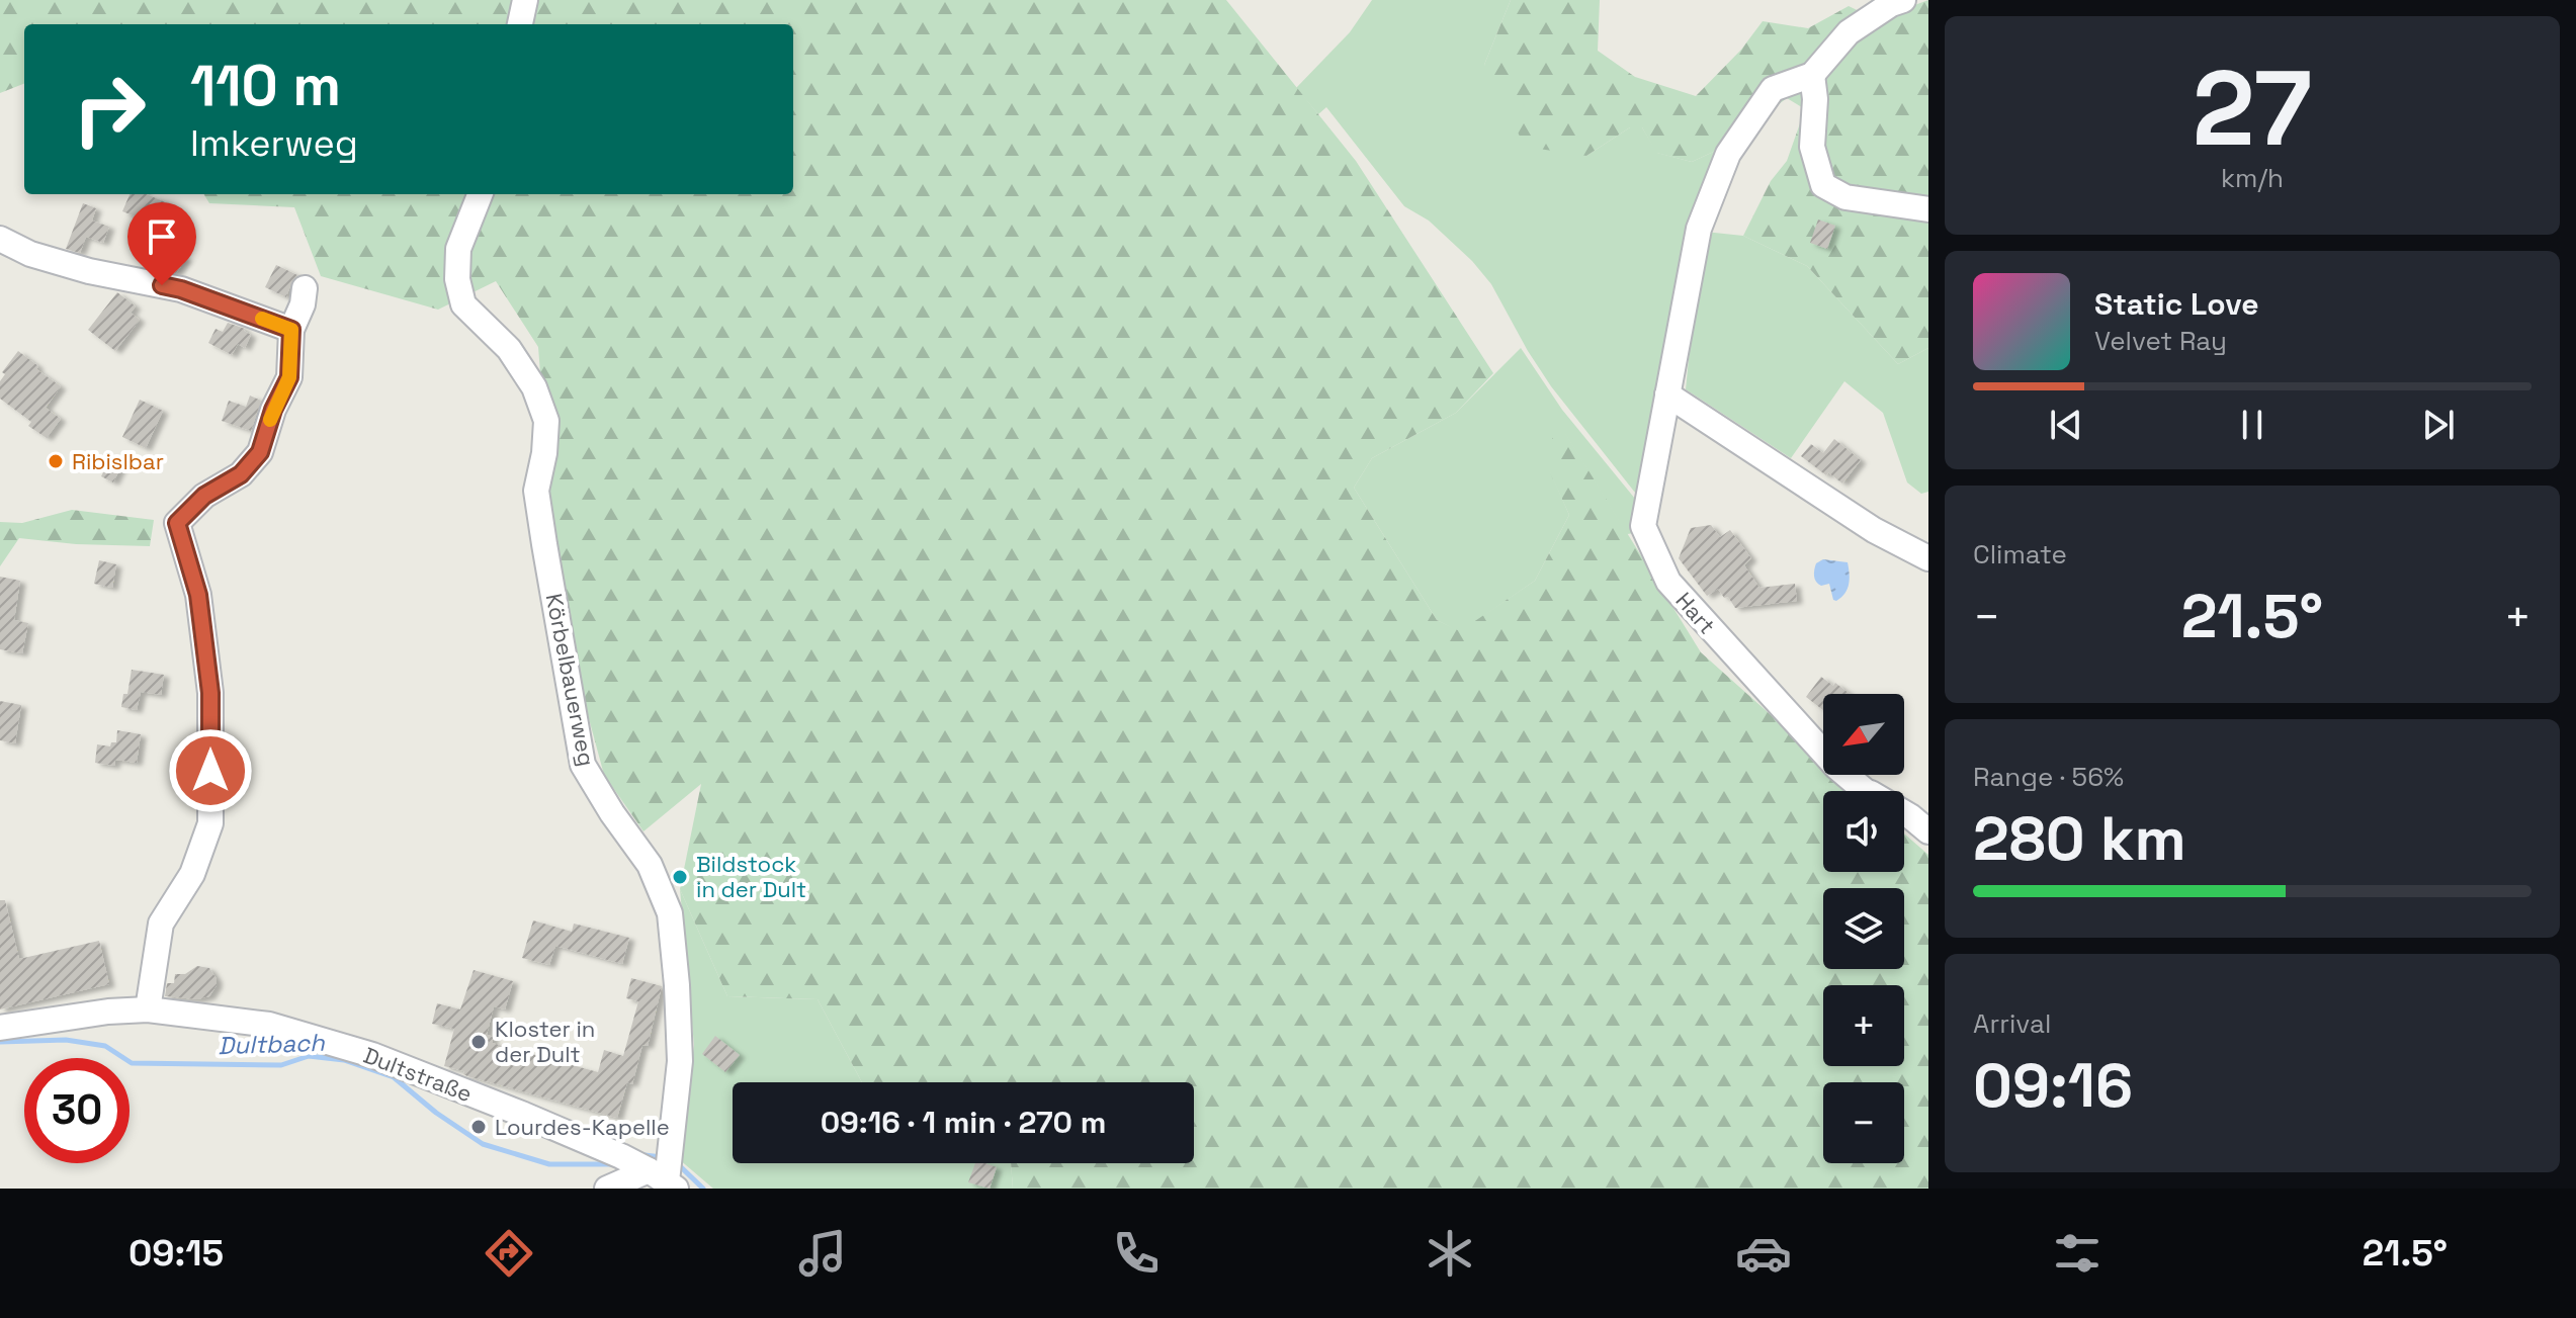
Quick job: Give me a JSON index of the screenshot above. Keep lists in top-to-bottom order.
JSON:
{
  "streets": {
    "street": ["Hart", "Körbelbauerweg", "Dultstraße"]
  },
  "crossings": [
    ["Körbelbauerweg", "Dultstraße"]
  ],
  "water": ["Dultbach"],
  "places": [
    "Ribislbar",
    "Bildstock in der Dult",
    "Kloster in der Dult",
    "Lourdes-Kapelle"
  ],
  "north": "bottom left",
  "page": {
    "tile": [
      ["27", "km/h"],
      "Climate",
      ["Range · 56%", "280 km"],
      ["Arrival", "09:16"]
    ],
    "turn": ["110 m", "Imkerweg"],
    "song": ["Static Love", "Velvet Ray"],
    "heat": ["−", "21.5°", "+"],
    "map_buttons": ["+", "−"],
    "limit": "30",
    "trip": "09:16 · 1 min · 270 m",
    "tabs": ["09:15", "21.5°"]
  }
}
